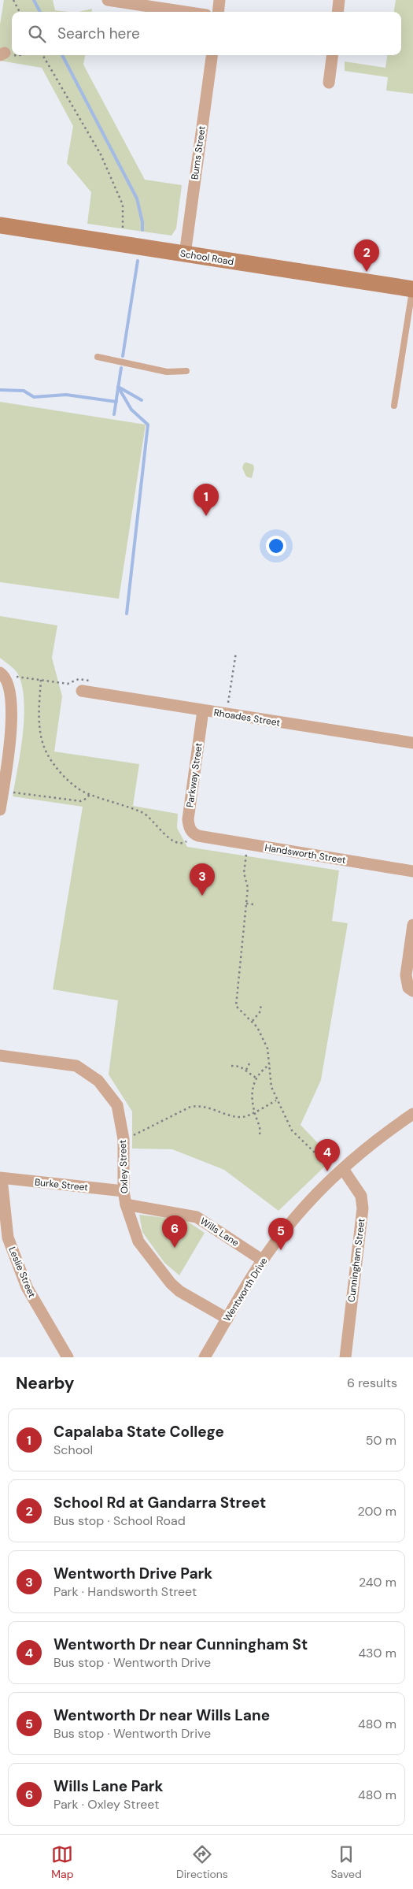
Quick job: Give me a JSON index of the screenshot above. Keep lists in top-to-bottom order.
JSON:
{
  "streets": {
    "street": [
      "Burns Street",
      "School Road",
      "Rhoades Street",
      "Parkway Street",
      "Handsworth Street",
      "Oxley Street",
      "Burke Street",
      "Wills Lane",
      "Cunningham Street",
      "Leslie Street",
      "Wentworth Drive"
    ]
  },
  "crossings": [
    ["Burns Street", "School Road"],
    ["Rhoades Street", "Parkway Street"],
    ["Parkway Street", "Handsworth Street"],
    ["Oxley Street", "Burke Street"],
    ["Oxley Street", "Wills Lane"],
    ["Oxley Street", "Wentworth Drive"],
    ["Burke Street", "Leslie Street"],
    ["Wills Lane", "Wentworth Drive"],
    ["Cunningham Street", "Wentworth Drive"]
  ],
  "page": {
    "search": "Search here",
    "pins": [
      "2",
      "1",
      "3",
      "4",
      "6",
      "5"
    ],
    "heading": ["Nearby", "6 results"],
    "list": [
      {
        "mark": "1",
        "name": "Capalaba State College",
        "note": "School",
        "value": "50 m"
      },
      {
        "mark": "2",
        "name": "School Rd at Gandarra Street",
        "note": "Bus stop · School Road",
        "value": "200 m"
      },
      {
        "mark": "3",
        "name": "Wentworth Drive Park",
        "note": "Park · Handsworth Street",
        "value": "240 m"
      },
      {
        "mark": "4",
        "name": "Wentworth Dr near Cunningham St",
        "note": "Bus stop · Wentworth Drive",
        "value": "430 m"
      },
      {
        "mark": "5",
        "name": "Wentworth Dr near Wills Lane",
        "note": "Bus stop · Wentworth Drive",
        "value": "480 m"
      },
      {
        "mark": "6",
        "name": "Wills Lane Park",
        "note": "Park · Oxley Street",
        "value": "480 m"
      }
    ],
    "nav": ["Map", "Directions", "Saved"]
  }
}
